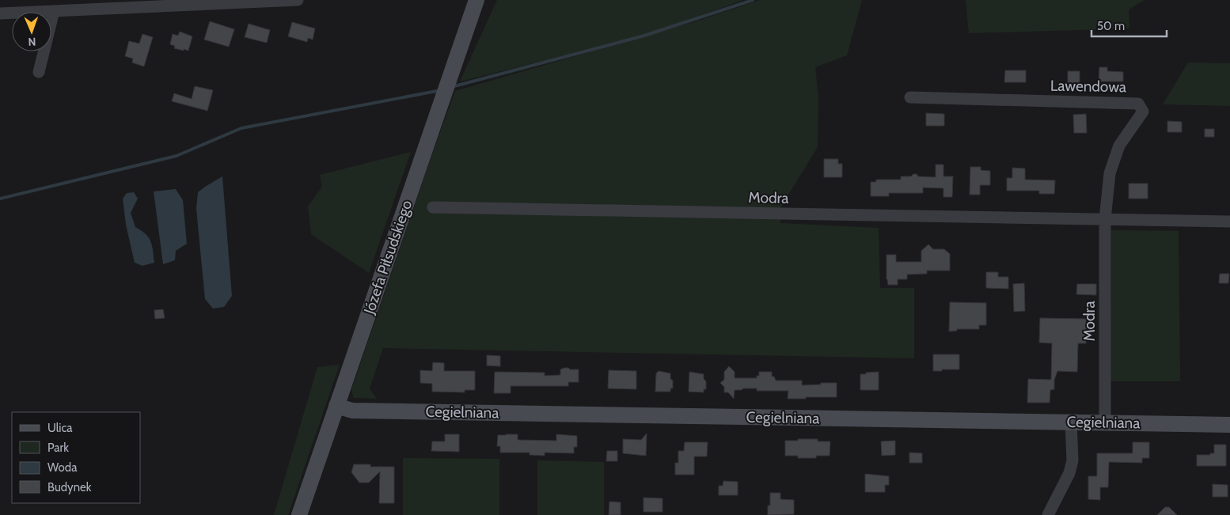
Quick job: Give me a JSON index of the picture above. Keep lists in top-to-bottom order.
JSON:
{
  "streets": {
    "street": [
      "Lawendowa",
      "Modra",
      "Józefa Piłsudskiego",
      "Cegielniana"
    ]
  },
  "crossings": [
    ["Lawendowa", "Modra"],
    ["Modra", "Cegielniana"],
    ["Józefa Piłsudskiego", "Cegielniana"]
  ],
  "legend": [
    "Ulica",
    "Park",
    "Woda",
    "Budynek"
  ],
  "scale_bar": "50 m",
  "north": "bottom"
}
